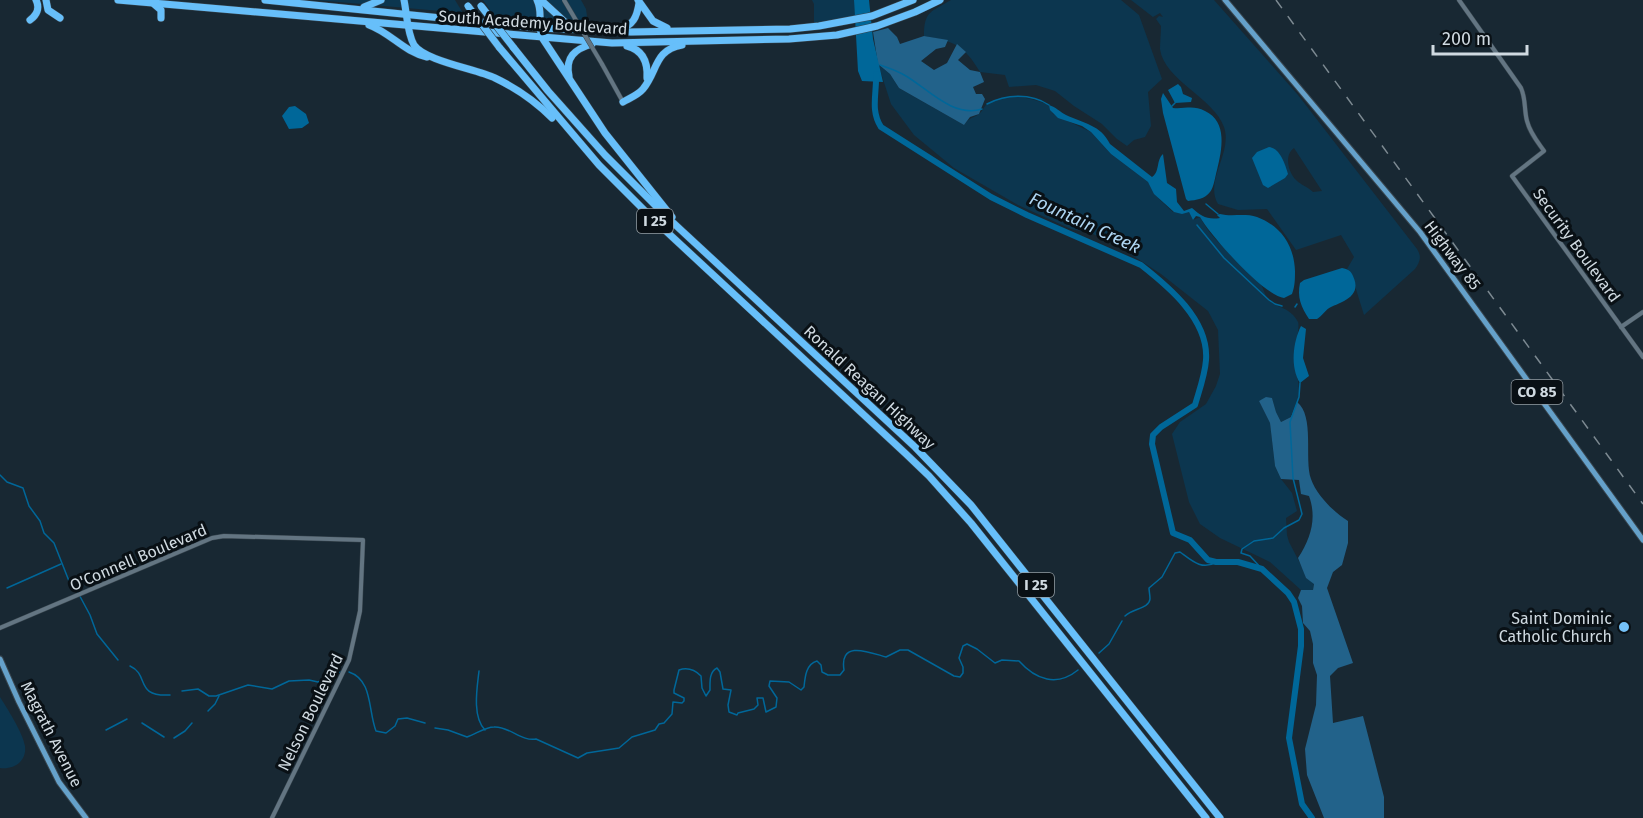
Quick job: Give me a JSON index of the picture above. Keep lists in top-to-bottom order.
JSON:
{
  "streets": {
    "highway": ["South Academy Boulevard", "I 25", "Ronald Reagan Highway"],
    "main road": ["Highway 85", "CO 85", "Magrath Avenue"],
    "street": ["Security Boulevard", "O'Connell Boulevard", "Nelson Boulevard"]
  },
  "crossings": [
    ["O'Connell Boulevard", "Nelson Boulevard"]
  ],
  "water": ["Fountain Creek"],
  "places": ["Saint Dominic Catholic Church"],
  "scale_bar": "200 m"
}
